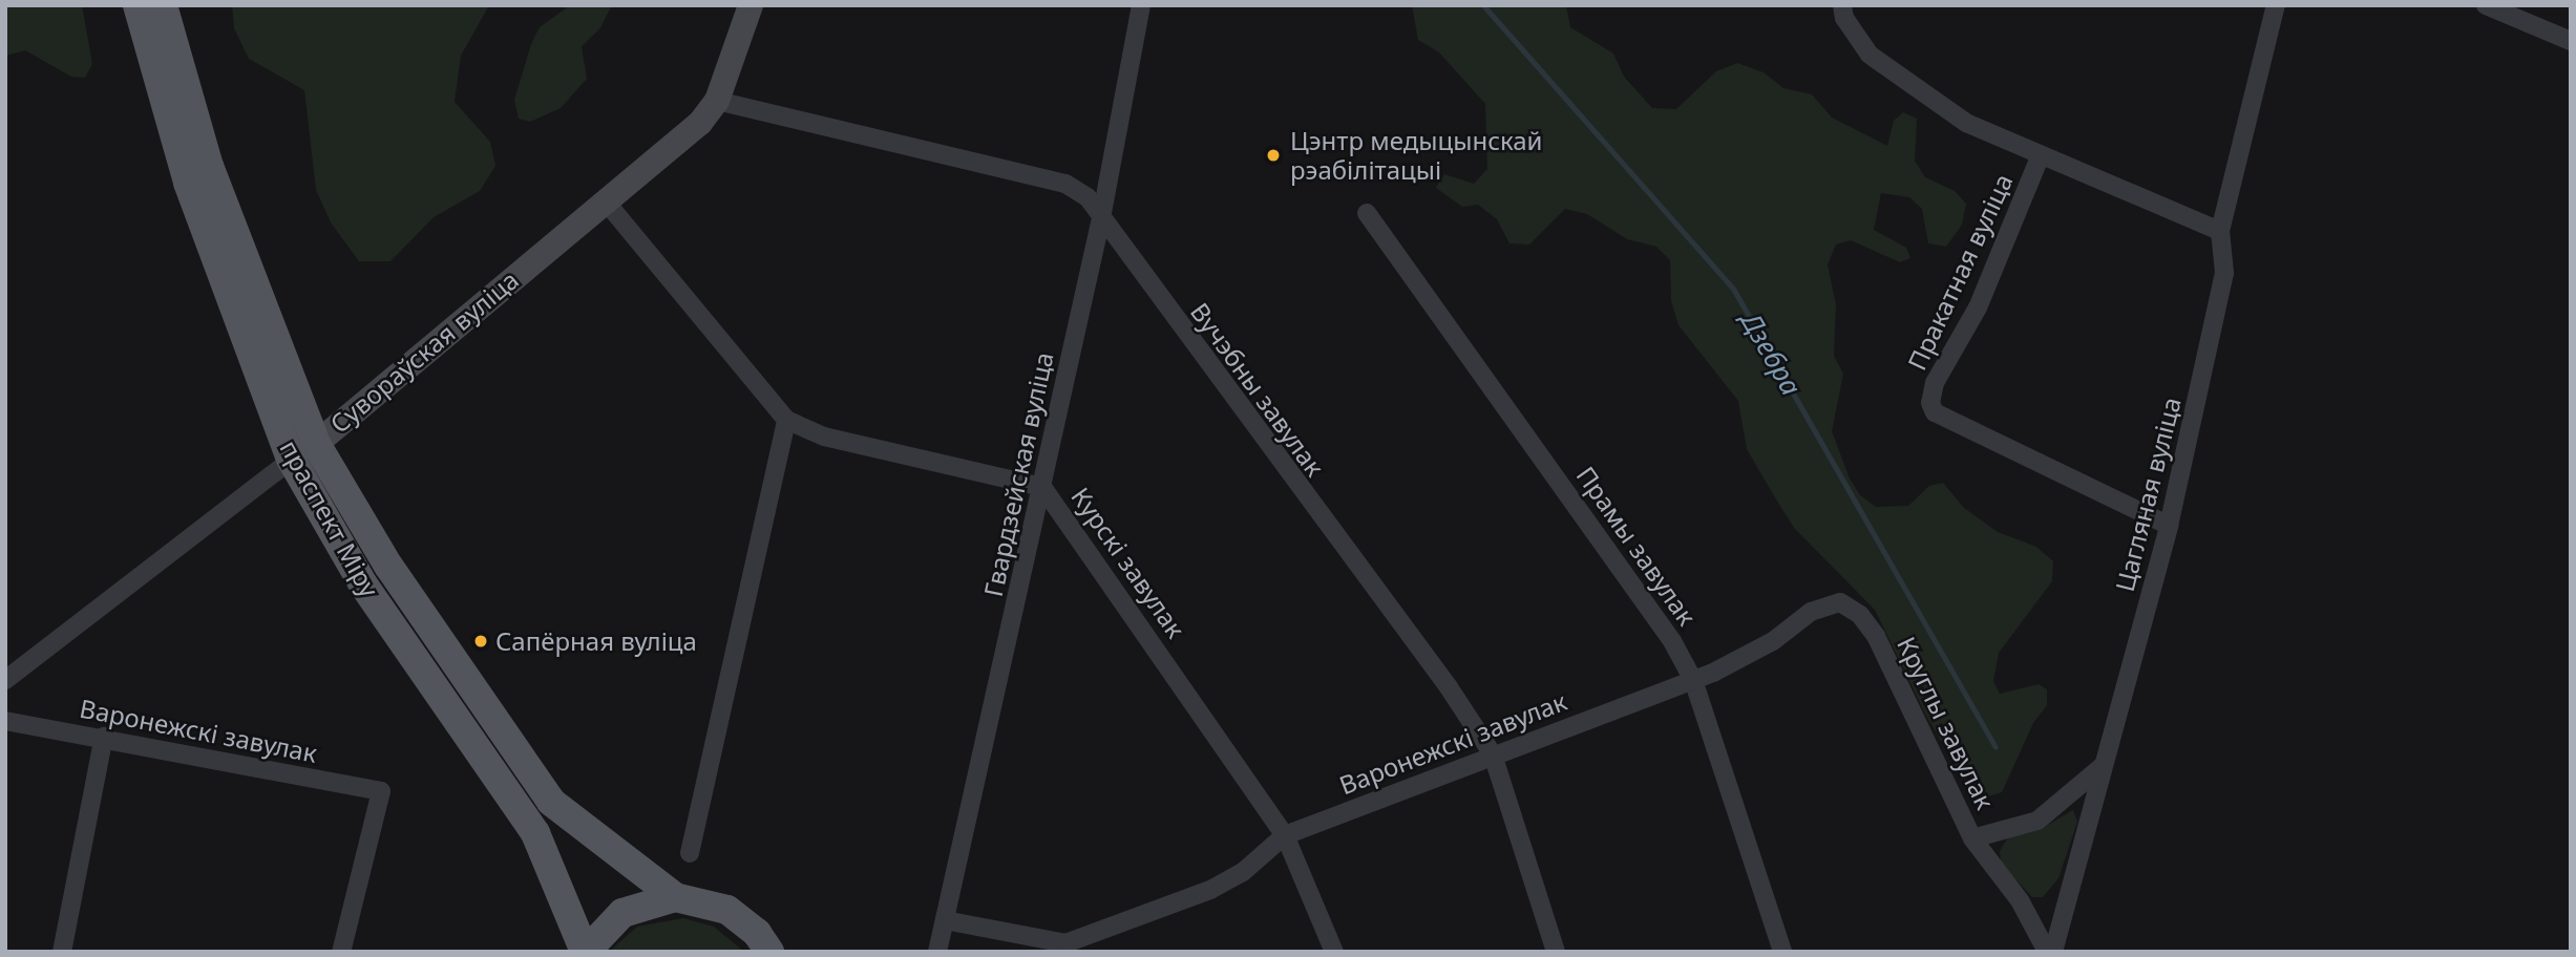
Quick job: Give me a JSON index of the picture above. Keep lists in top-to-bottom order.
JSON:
{
  "streets": {
    "main road": ["Сувораўская вуліца", "праспект Міру"],
    "street": [
      "Пракатная вуліца",
      "Вучэбны завулак",
      "Гвардзейская вуліца",
      "Цагляная вуліца",
      "Прамы завулак",
      "Курскі завулак",
      "Круглы завулак",
      "Варонежскі завулак"
    ]
  },
  "crossings": [
    ["Пракатная вуліца", "Цагляная вуліца"],
    ["Сувораўская вуліца", "Вучэбны завулак"],
    ["Сувораўская вуліца", "праспект Міру"],
    ["Сувораўская вуліца", "Курскі завулак"],
    ["Вучэбны завулак", "Гвардзейская вуліца"],
    ["Вучэбны завулак", "Варонежскі завулак"],
    ["Гвардзейская вуліца", "Курскі завулак"],
    ["Цагляная вуліца", "Круглы завулак"],
    ["Прамы завулак", "Варонежскі завулак"],
    ["Курскі завулак", "Варонежскі завулак"],
    ["Круглы завулак", "Варонежскі завулак"]
  ],
  "water": ["Дзебра"],
  "places": ["Цэнтр медыцынскай рэабілітацыі", "Сапёрная вуліца"]
}
